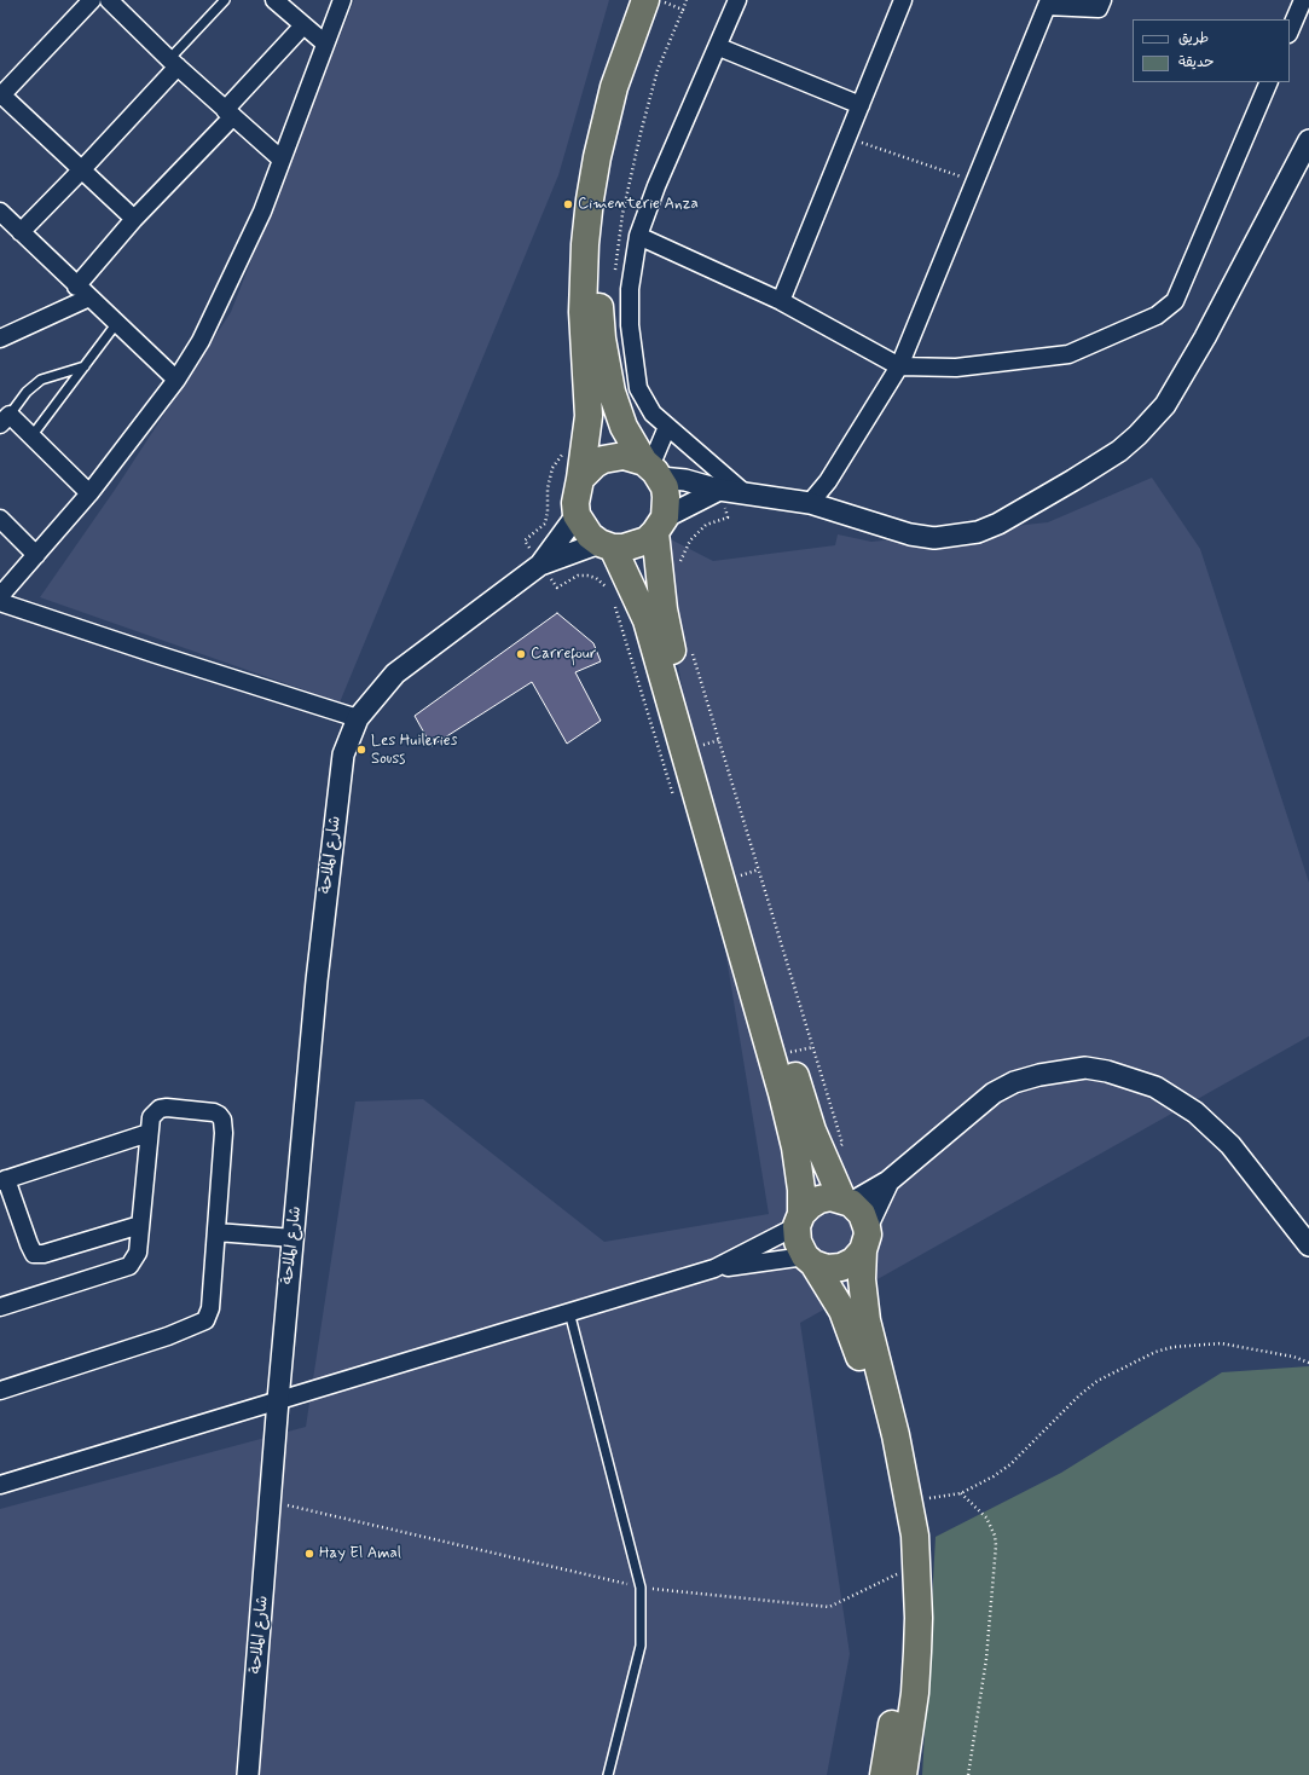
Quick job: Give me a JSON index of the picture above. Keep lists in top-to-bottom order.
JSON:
{
  "streets": {
    "street": ["شارع الملاحة"]
  },
  "places": [
    "Cimenterie Anza",
    "Carrefour",
    "Les Huileries Souss",
    "Hay El Amal"
  ],
  "legend": ["طريق", "حديقة"]
}
